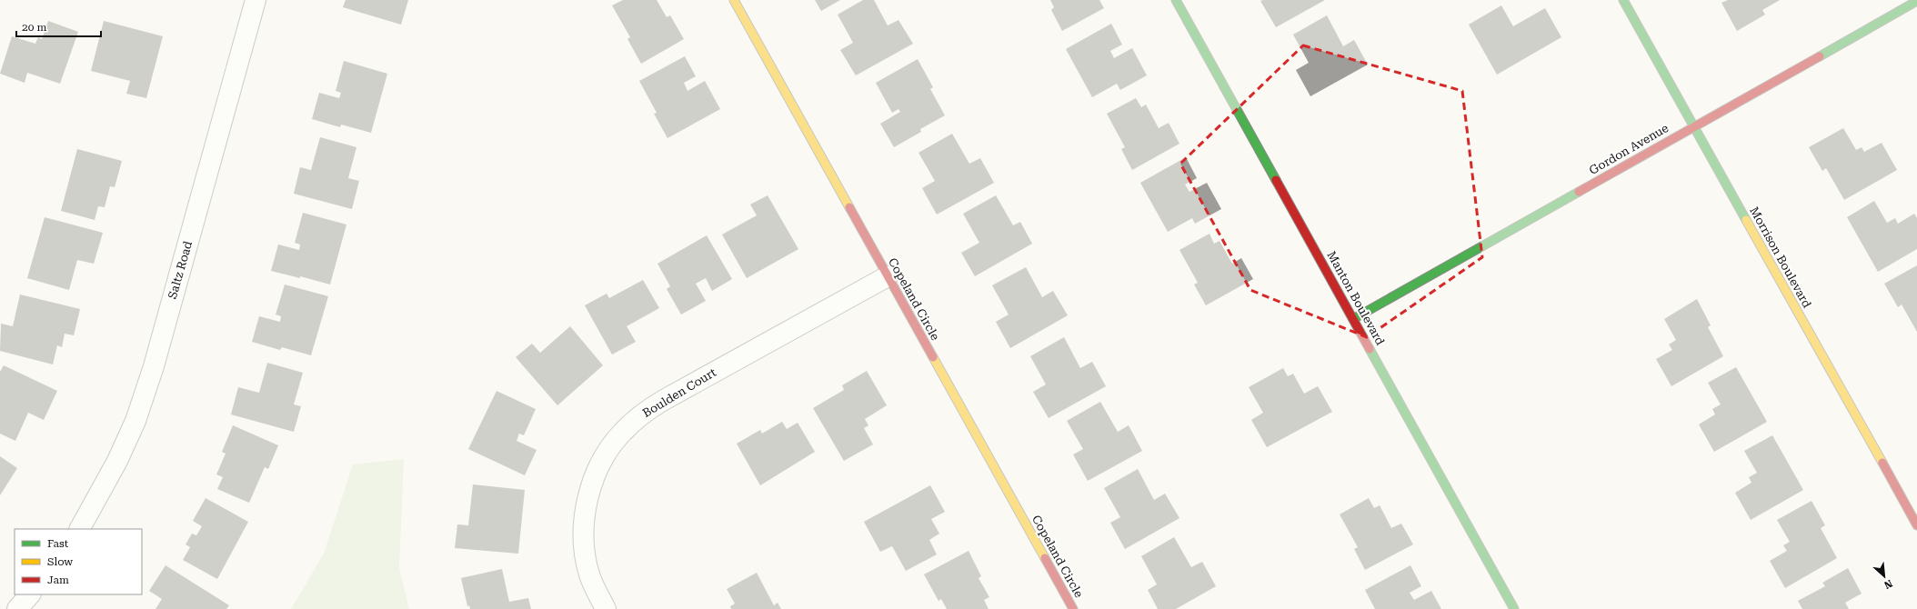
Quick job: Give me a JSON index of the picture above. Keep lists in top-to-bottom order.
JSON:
{
  "streets": {
    "street": [
      "Gordon Avenue",
      "Morrison Boulevard",
      "Saltz Road",
      "Manton Boulevard",
      "Copeland Circle",
      "Boulden Court"
    ]
  },
  "crossings": [
    ["Gordon Avenue", "Morrison Boulevard"],
    ["Gordon Avenue", "Manton Boulevard"],
    ["Copeland Circle", "Boulden Court"]
  ],
  "legend": ["Fast", "Slow", "Jam"],
  "scale_bar": "20 m",
  "north": "bottom right"
}
